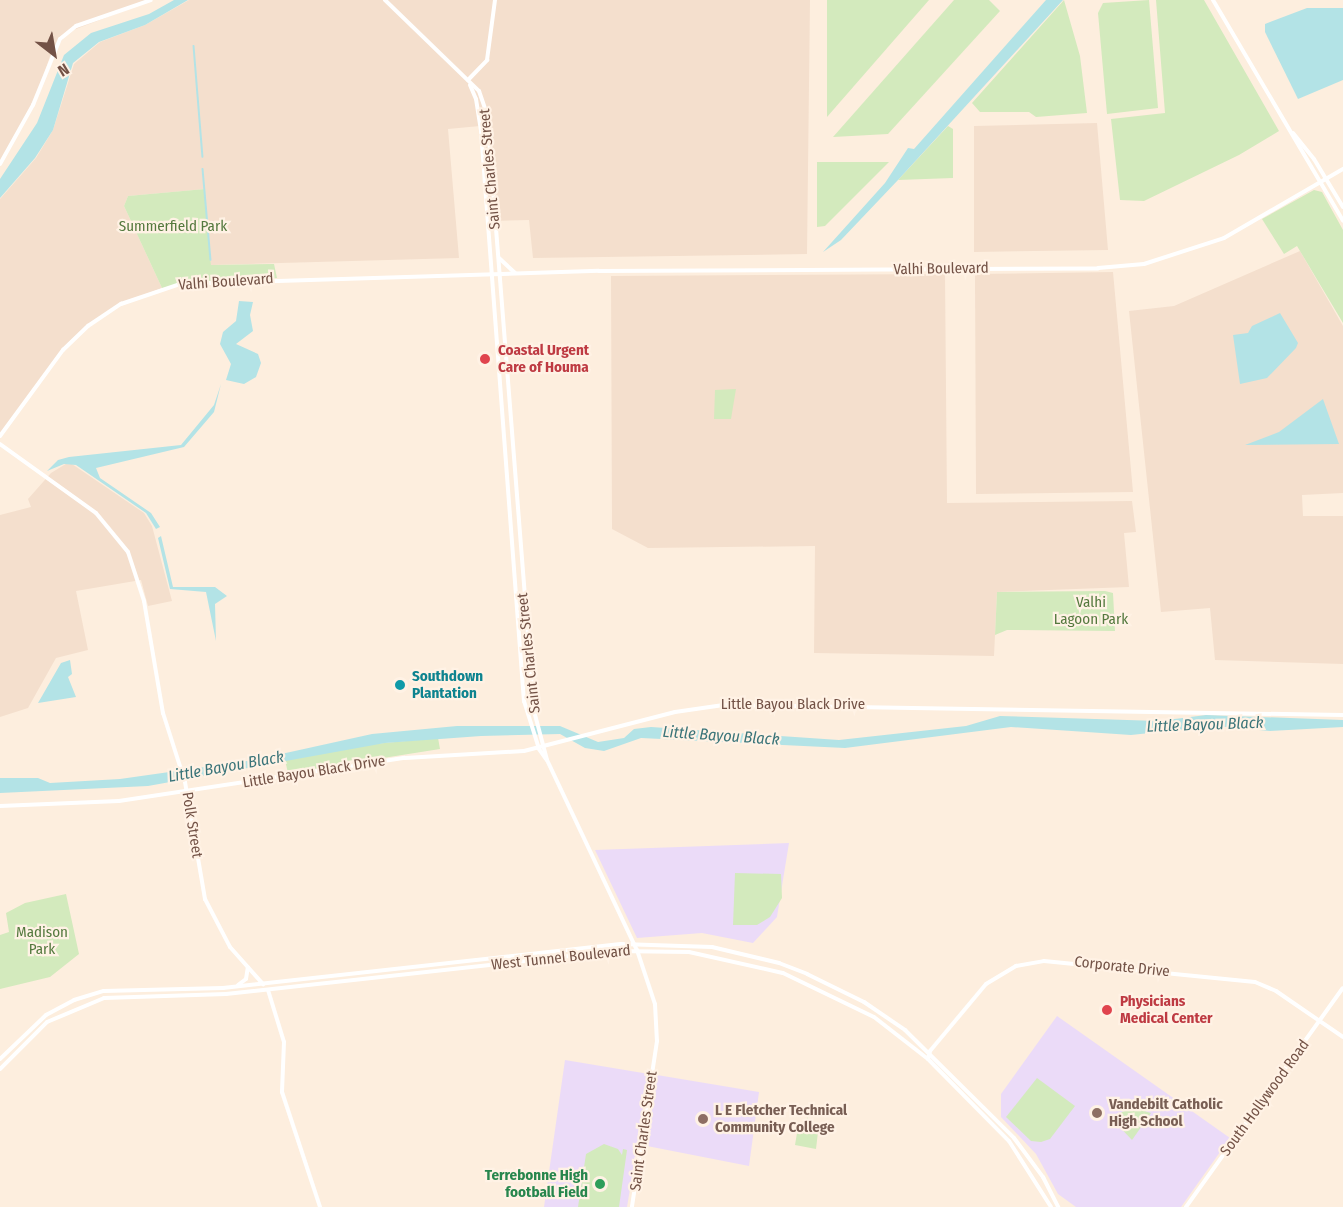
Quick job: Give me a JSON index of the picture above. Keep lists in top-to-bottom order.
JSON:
{
  "streets": {
    "street": [
      "Saint Charles Street",
      "Valhi Boulevard",
      "Little Bayou Black Drive",
      "Polk Street",
      "West Tunnel Boulevard",
      "Corporate Drive",
      "South Hollywood Road"
    ]
  },
  "crossings": [
    ["Saint Charles Street", "Valhi Boulevard"],
    ["Saint Charles Street", "Little Bayou Black Drive"],
    ["Saint Charles Street", "West Tunnel Boulevard"],
    ["Little Bayou Black Drive", "Polk Street"],
    ["Polk Street", "West Tunnel Boulevard"],
    ["West Tunnel Boulevard", "Corporate Drive"],
    ["Corporate Drive", "South Hollywood Road"]
  ],
  "water": ["Little Bayou Black"],
  "parks": ["Summerfield Park", "Valhi Lagoon Park", "Madison Park"],
  "places": [
    "Coastal Urgent Care of Houma",
    "Southdown Plantation",
    "Physicians Medical Center",
    "Vandebilt Catholic High School",
    "L E Fletcher Technical Community College",
    "Terrebonne High football Field"
  ],
  "north": "bottom right"
}
